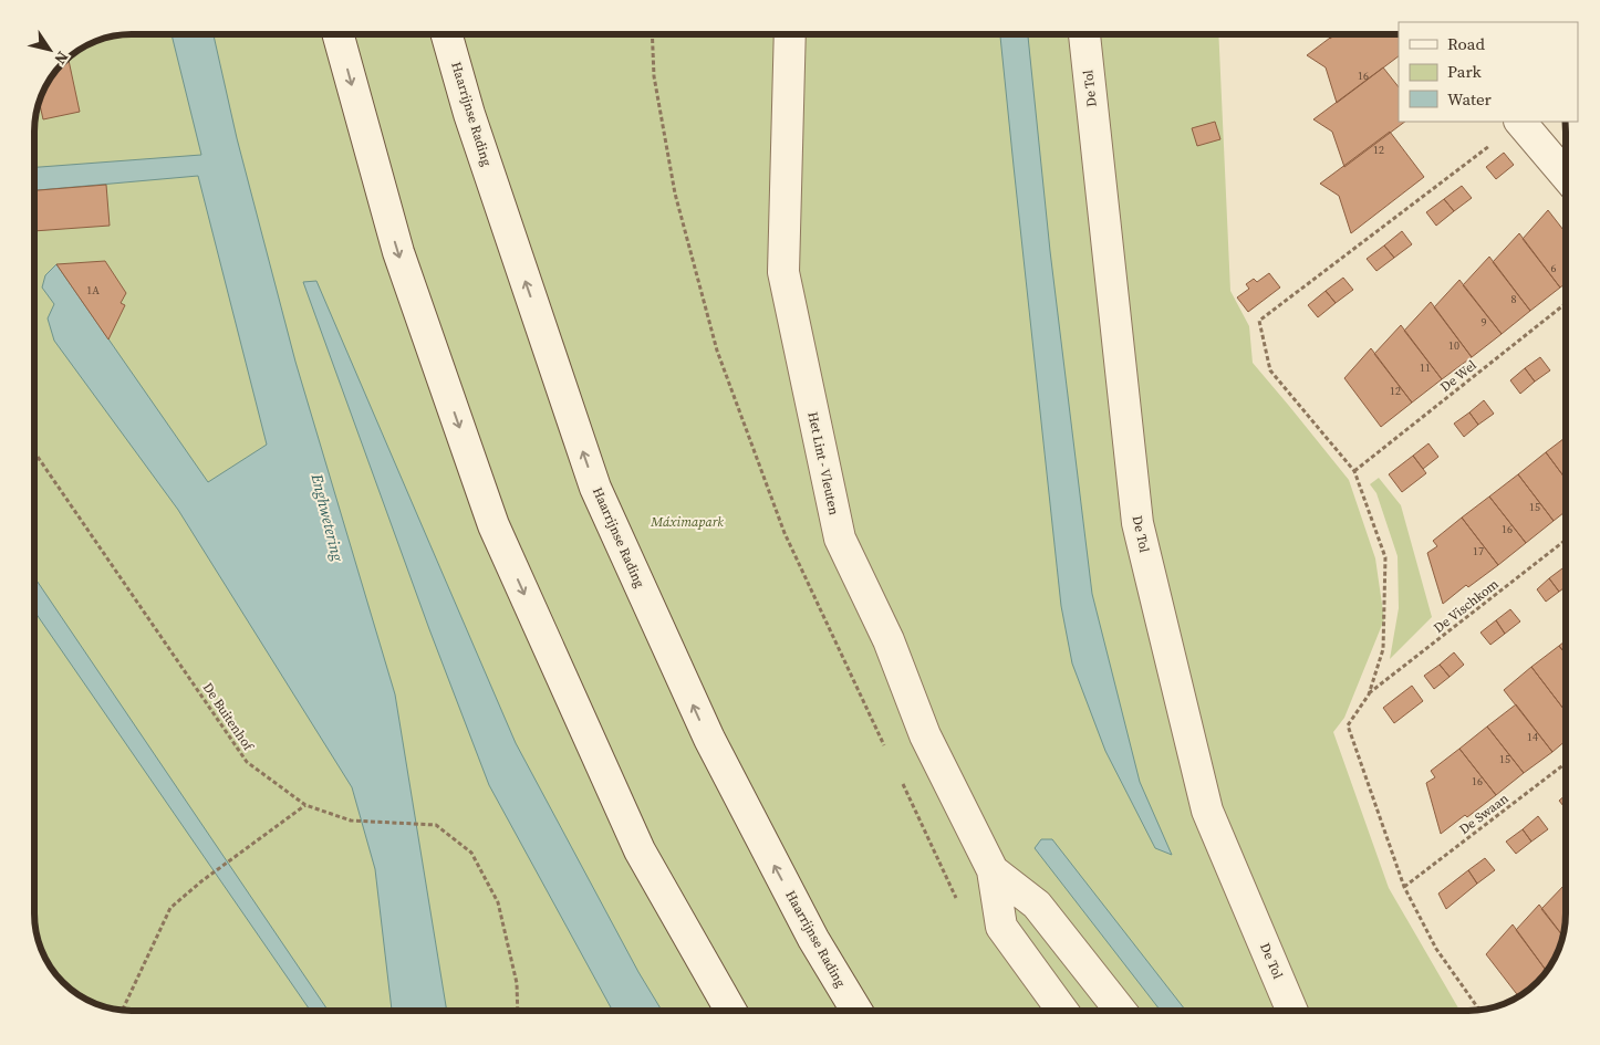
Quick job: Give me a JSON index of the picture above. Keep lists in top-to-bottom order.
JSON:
{
  "streets": {
    "street": ["De Tol", "Haarrijnse Rading", "Het Lint - Vleuten"],
    "path": [
      "De Wel",
      "De Vischkom",
      "De Buitenhof",
      "De Swaan"
    ]
  },
  "water": ["Enghwetering"],
  "parks": ["Máximapark"],
  "house_numbers": [
    "16",
    "12",
    "6",
    "1A",
    "8",
    "9",
    "10",
    "11",
    "12",
    "15",
    "16",
    "17",
    "14",
    "15",
    "16"
  ],
  "legend": ["Road", "Park", "Water"],
  "north": "bottom right"
}
